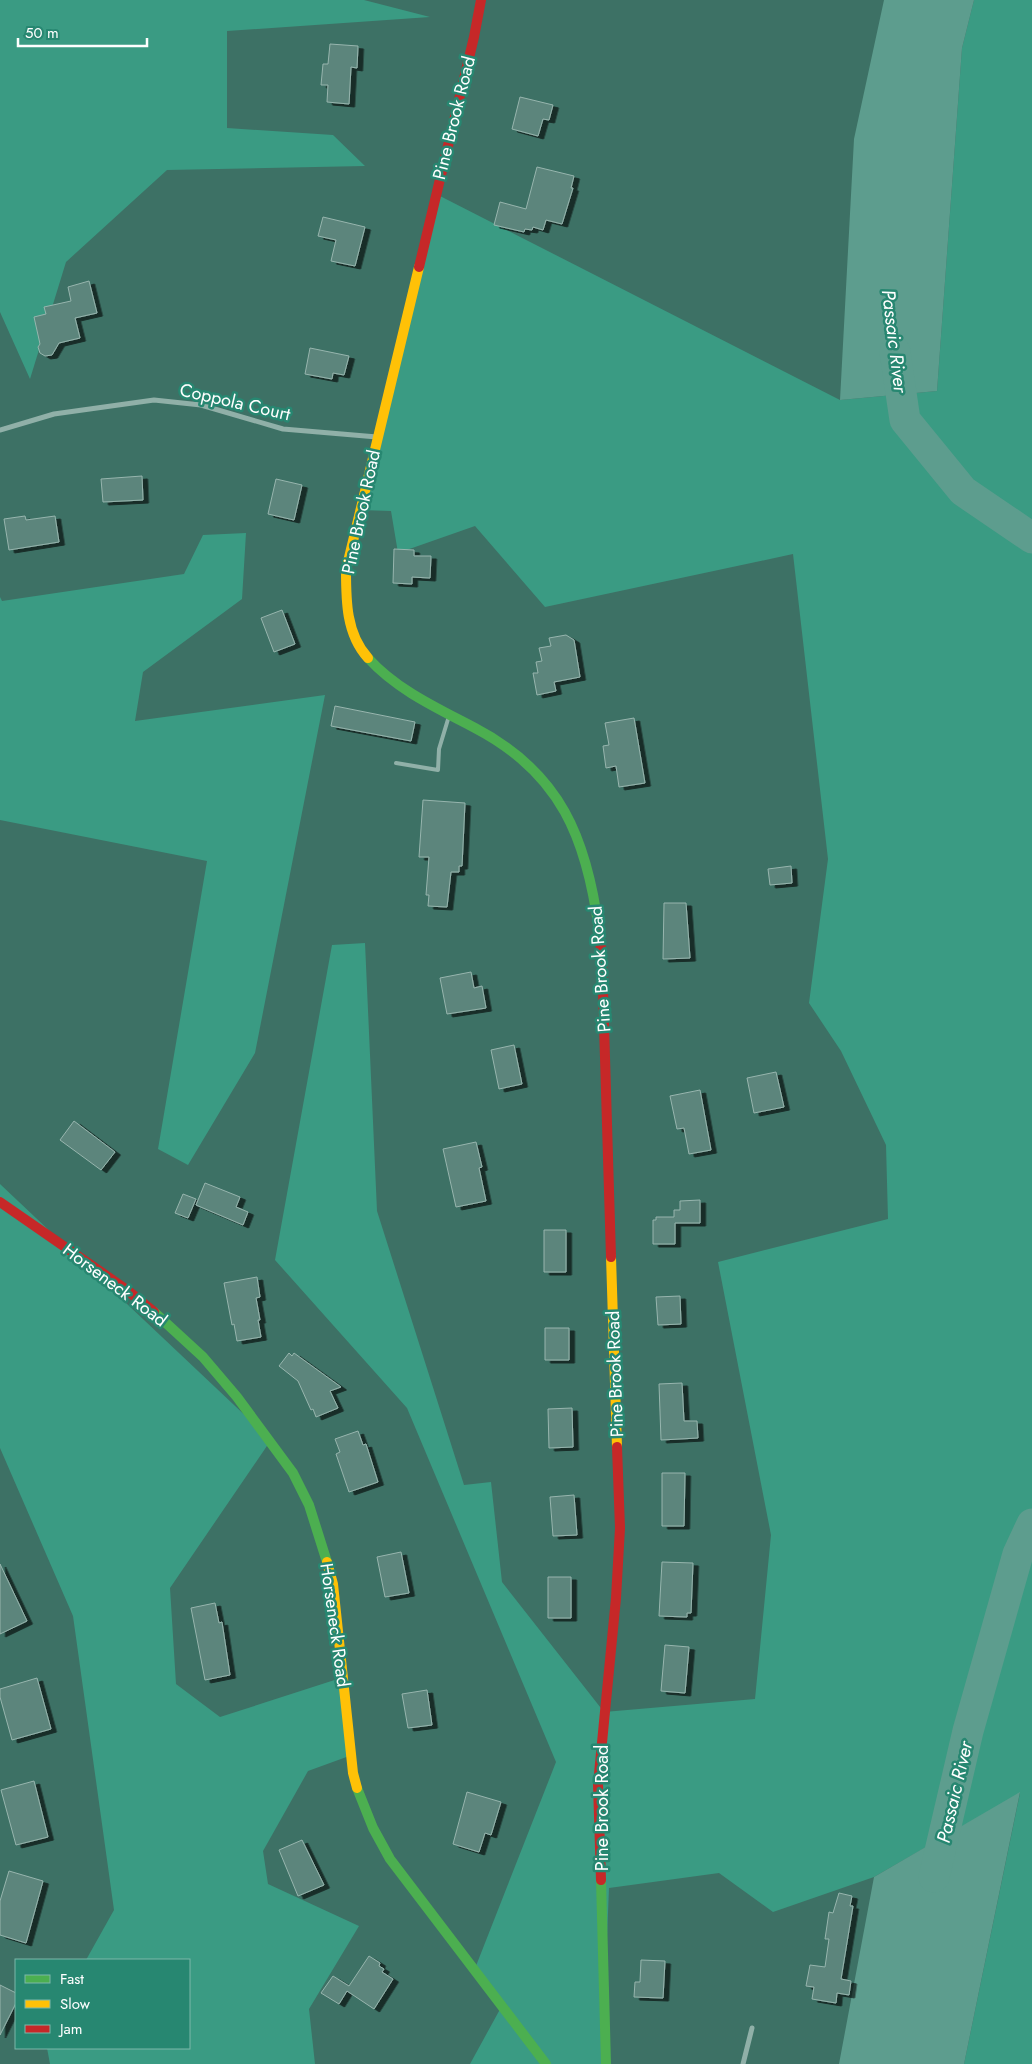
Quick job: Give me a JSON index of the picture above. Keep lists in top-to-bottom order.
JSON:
{
  "streets": {
    "street": ["Pine Brook Road", "Coppola Court", "Horseneck Road"]
  },
  "crossings": [
    ["Pine Brook Road", "Coppola Court"]
  ],
  "water": ["Passaic River"],
  "legend": ["Fast", "Slow", "Jam"],
  "scale_bar": "50 m"
}
